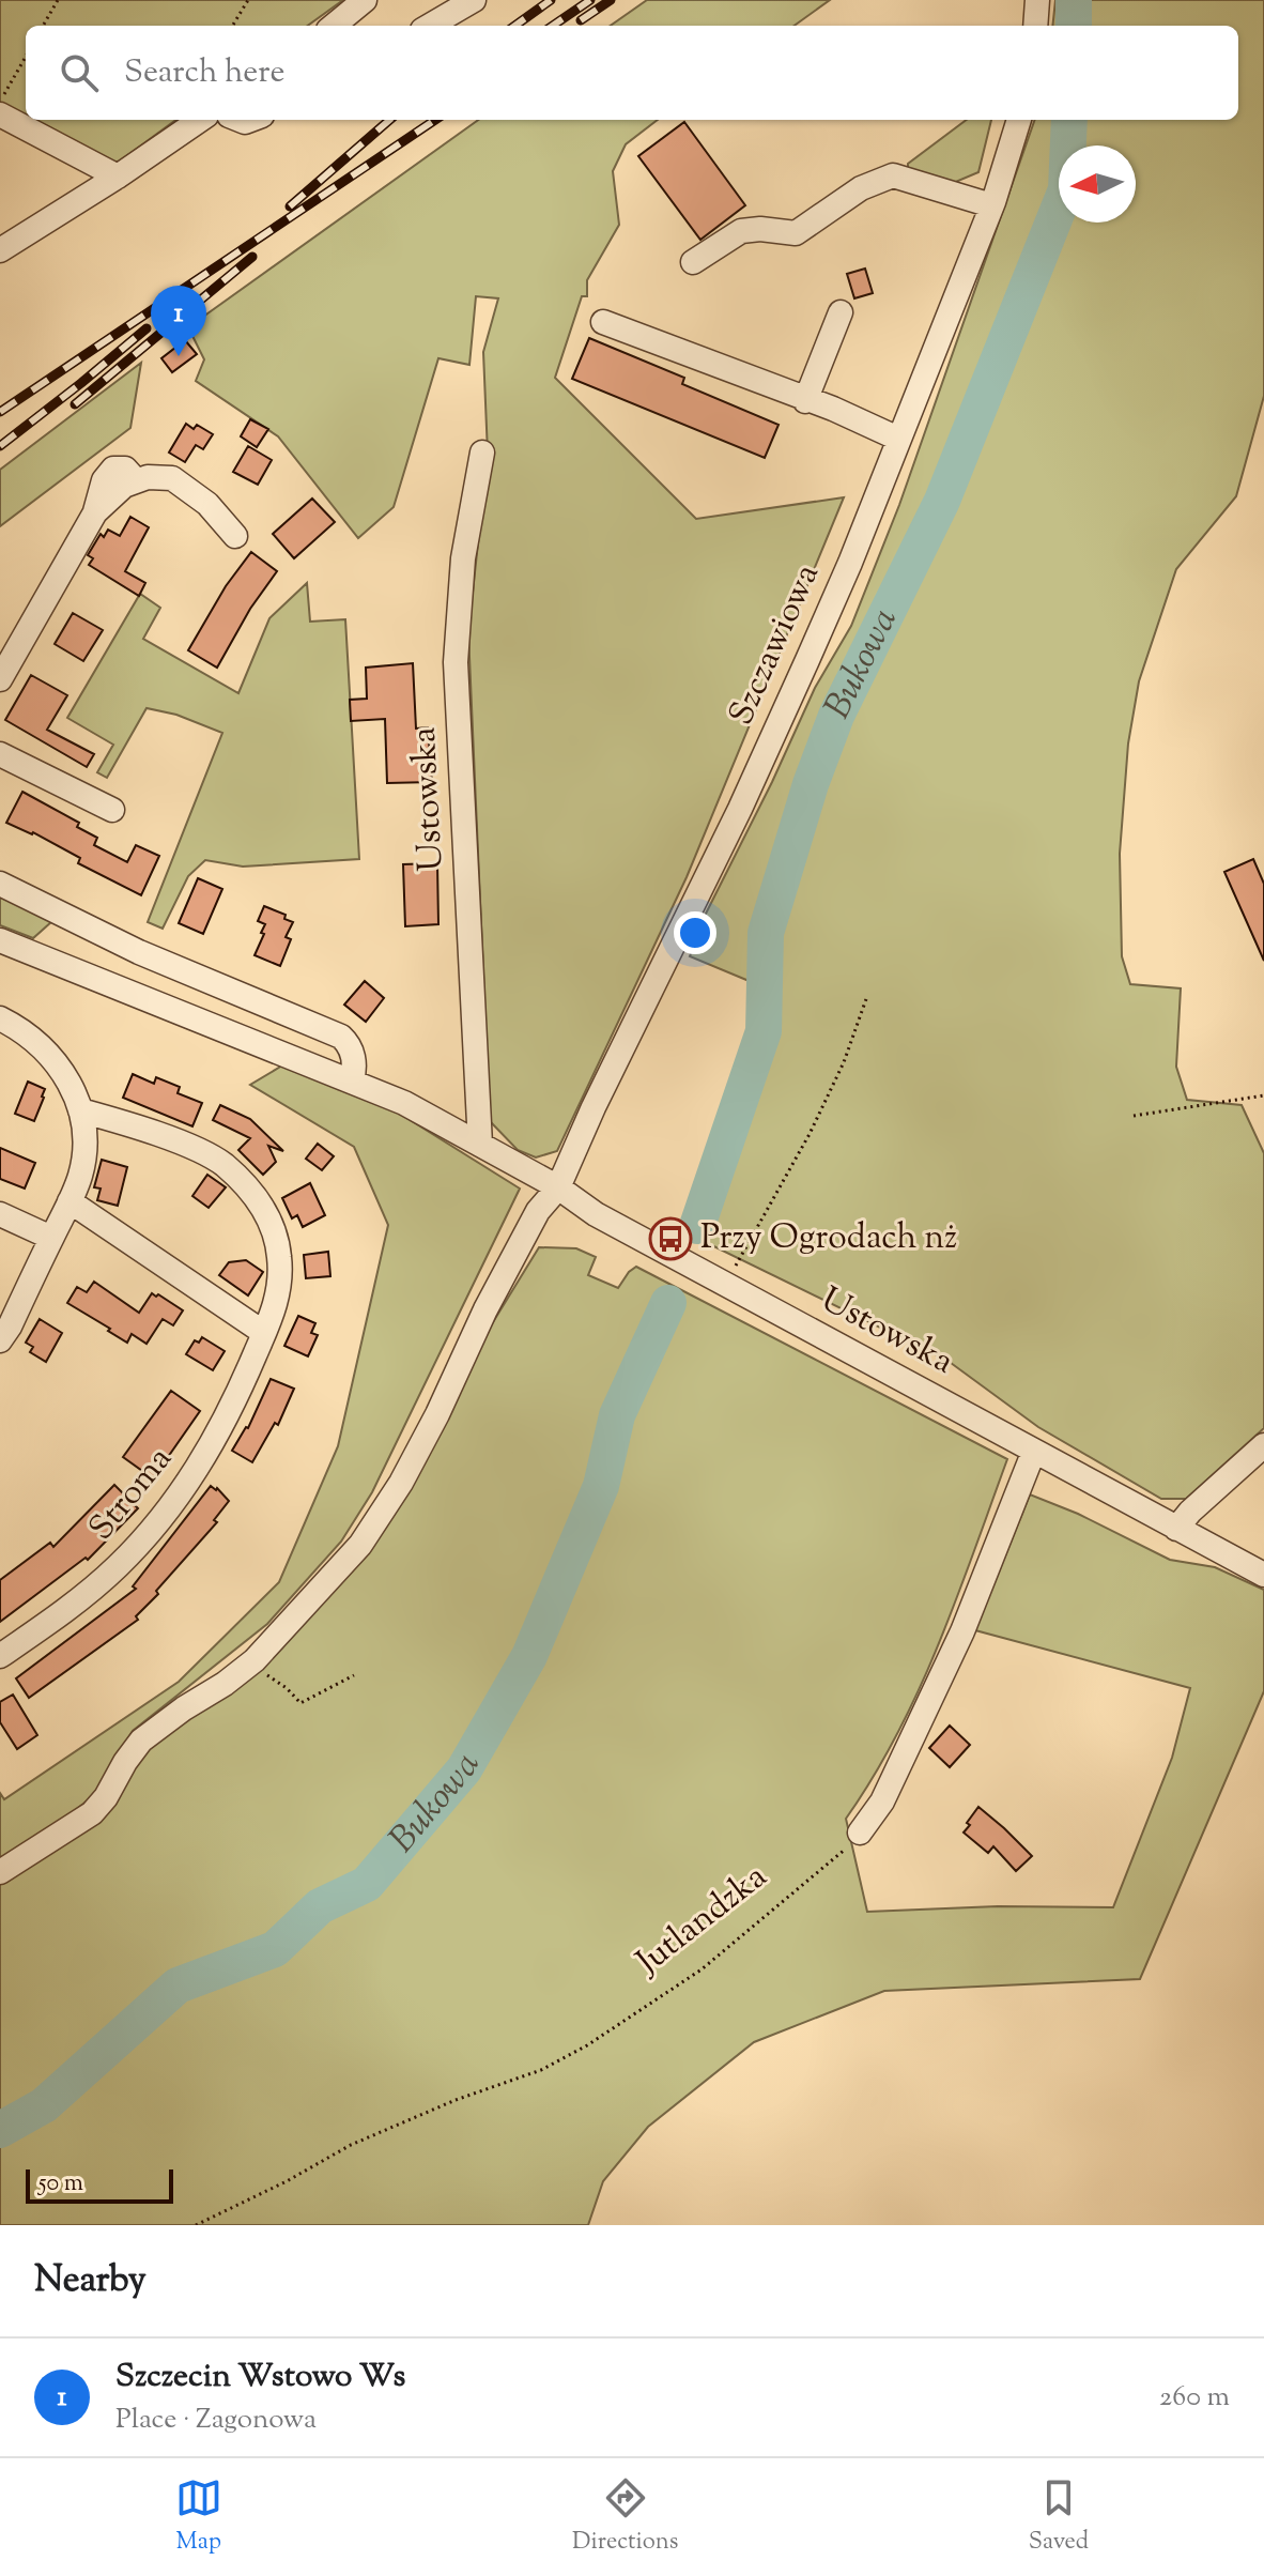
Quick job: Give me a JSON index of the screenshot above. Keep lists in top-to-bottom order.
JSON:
{
  "streets": {
    "street": ["Szczawiowa", "Ustowska", "Stroma"],
    "path": ["Jutlandzka"]
  },
  "crossings": [
    ["Szczawiowa", "Ustowska"]
  ],
  "water": ["Bukowa"],
  "places": {
    "bus stop": ["Przy Ogrodach nż"]
  },
  "scale_bar": "50 m",
  "north": "left",
  "page": {
    "search": "Search here",
    "pins": "1",
    "scale": "50 m",
    "heading": "Nearby",
    "list": [
      {
        "mark": "1",
        "name": "Szczecin Wstowo Ws",
        "note": "Place · Zagonowa",
        "value": "260 m"
      }
    ],
    "nav": ["Map", "Directions", "Saved"]
  }
}
